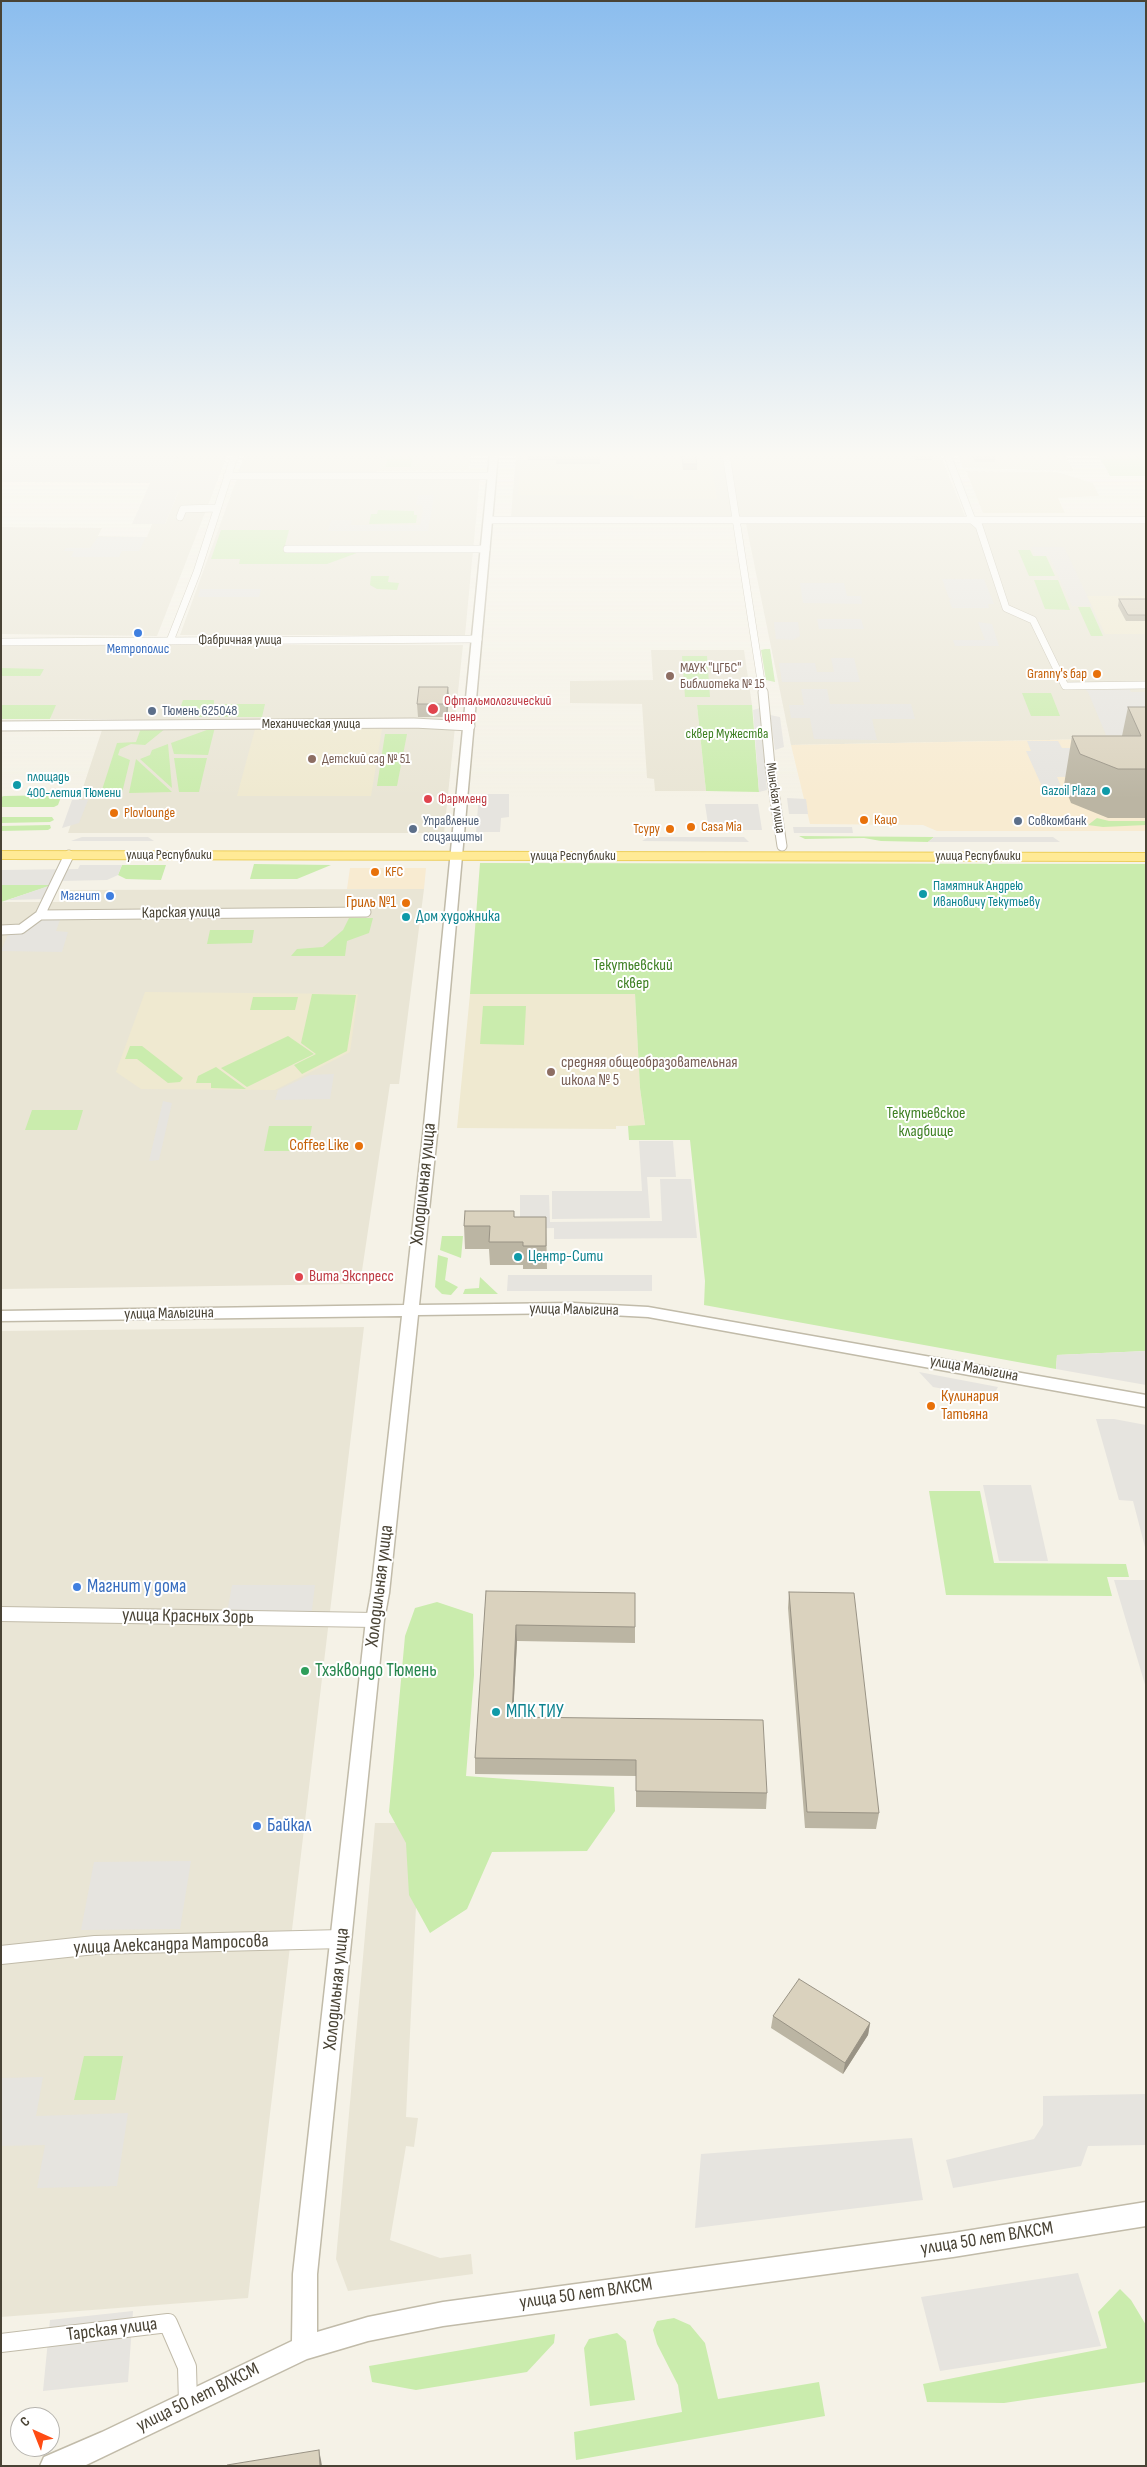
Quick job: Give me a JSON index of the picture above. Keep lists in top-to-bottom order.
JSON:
{
  "streets": {
    "main road": ["улица Республики"],
    "street": [
      "Фабричная улица",
      "Механическая улица",
      "Минская улица",
      "Карская улица",
      "Холодильная улица",
      "улица Малыгина",
      "улица Красных Зорь",
      "улица Александра Матросова",
      "улица 50 лет ВЛКСМ",
      "Тарская улица"
    ]
  },
  "crossings": [
    ["Фабричная улица", "Холодильная улица"],
    ["Механическая улица", "Холодильная улица"],
    ["Минская улица", "улица Республики"],
    ["улица Республики", "Холодильная улица"],
    ["Холодильная улица", "улица Малыгина"],
    ["Холодильная улица", "улица Красных Зорь"],
    ["Холодильная улица", "улица Александра Матросова"],
    ["Холодильная улица", "улица 50 лет ВЛКСМ"],
    ["улица 50 лет ВЛКСМ", "Тарская улица"]
  ],
  "parks": ["сквер Мужества", "Текутьевский сквер", "Текутьевское кладбище"],
  "places": [
    "Метрополис",
    "Granny's бар",
    "МАУК \"ЦГБС\" Библиотека № 15",
    "Офтальмологический центр",
    "Тюмень 625048",
    "Детский сад № 51",
    "площадь 400-летия Тюмени",
    "Gazoil Plaza",
    "Фармленд",
    "Plovlounge",
    "Кацо",
    "Совкомбанк",
    "Casa Mia",
    "Управление соцзащиты",
    "Тсуру",
    "KFC",
    "Памятник Андрею Ивановичу Текутьеву",
    "Магнит",
    "Гриль №1",
    "Дом художника",
    "средняя общеобразовательная школа № 5",
    "Coffee Like",
    "Центр-Сити",
    "Вита Экспресс",
    "Кулинария Татьяна",
    "Магнит у дома",
    "Тхэквондо Тюмень",
    "МПК ТИУ",
    "Байкал"
  ],
  "north": "top left"
}
